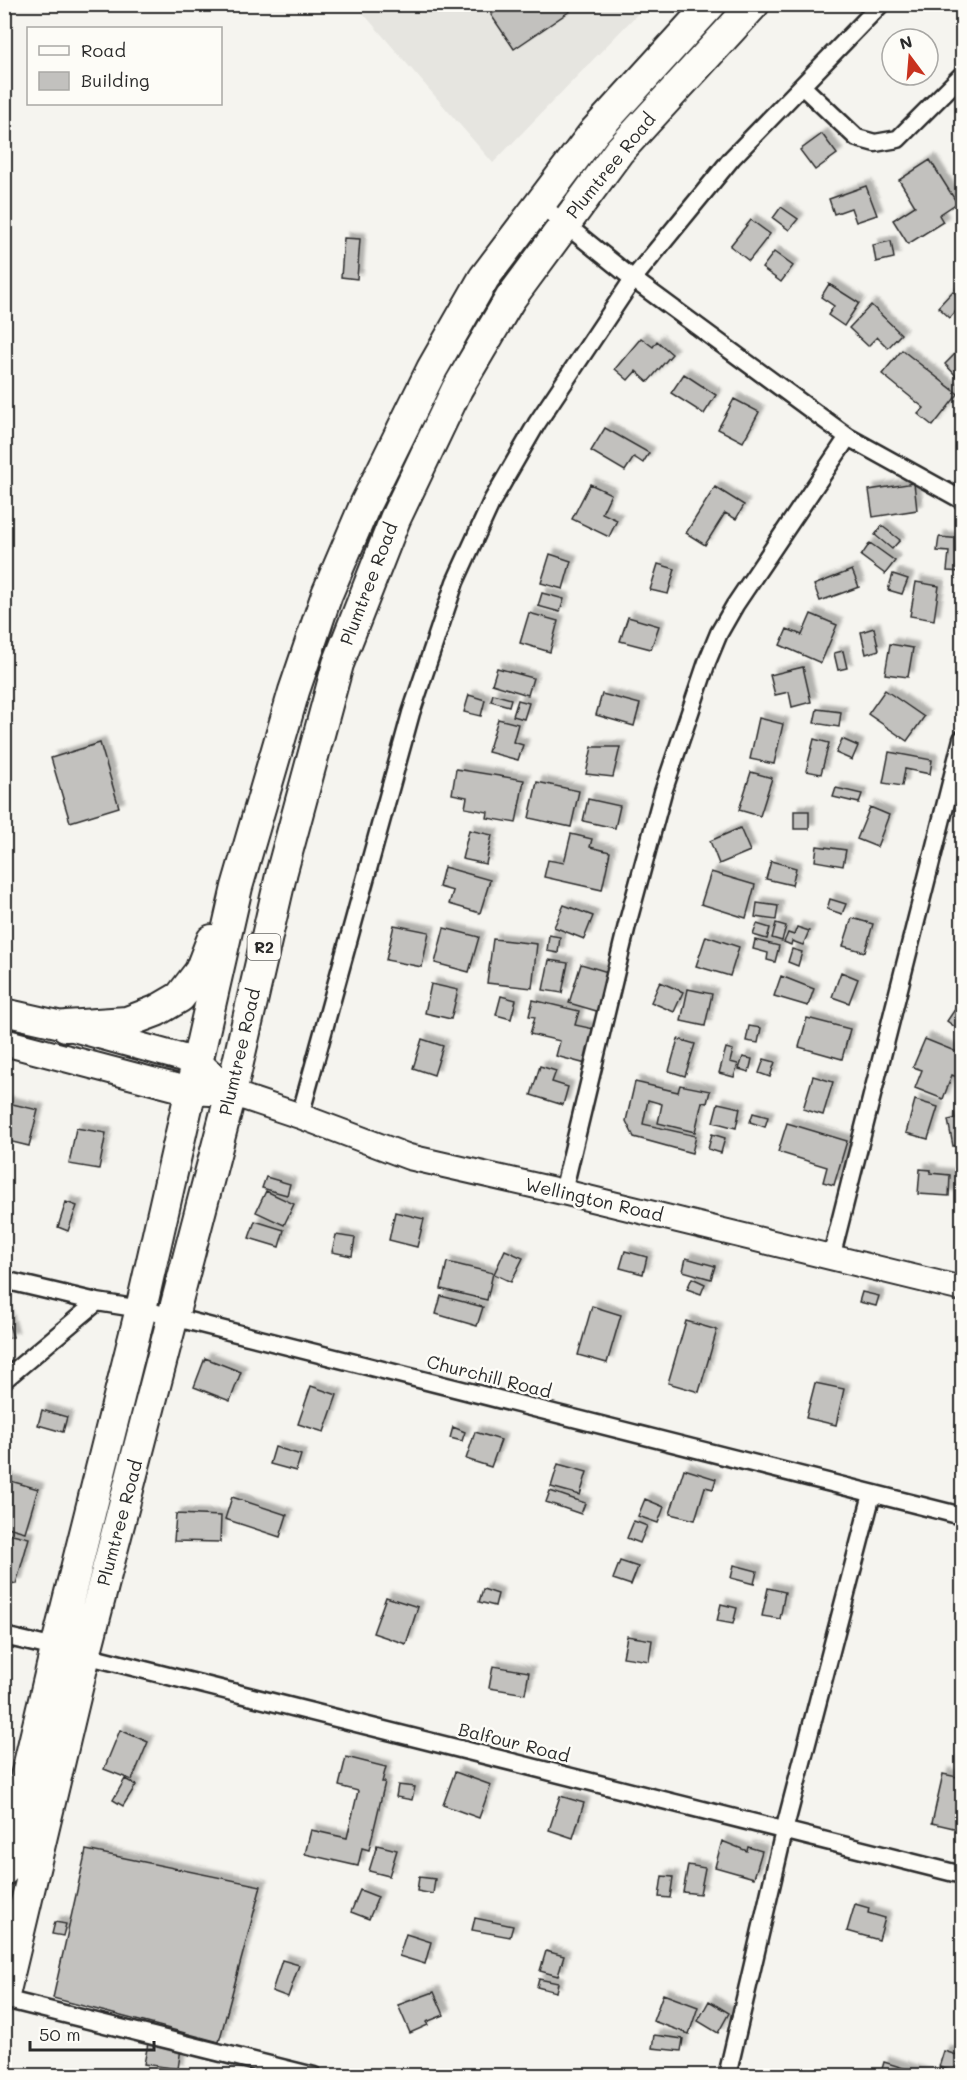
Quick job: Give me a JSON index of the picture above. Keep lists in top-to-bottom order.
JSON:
{
  "streets": {
    "highway": ["Plumtree Road", "R2"],
    "main road": ["Wellington Road"],
    "street": ["Churchill Road", "Balfour Road"]
  },
  "crossings": [
    ["Plumtree Road", "Wellington Road"],
    ["Plumtree Road", "Churchill Road"],
    ["Plumtree Road", "Balfour Road"]
  ],
  "legend": ["Road", "Building"],
  "scale_bar": "50 m",
  "north": "top"
}
